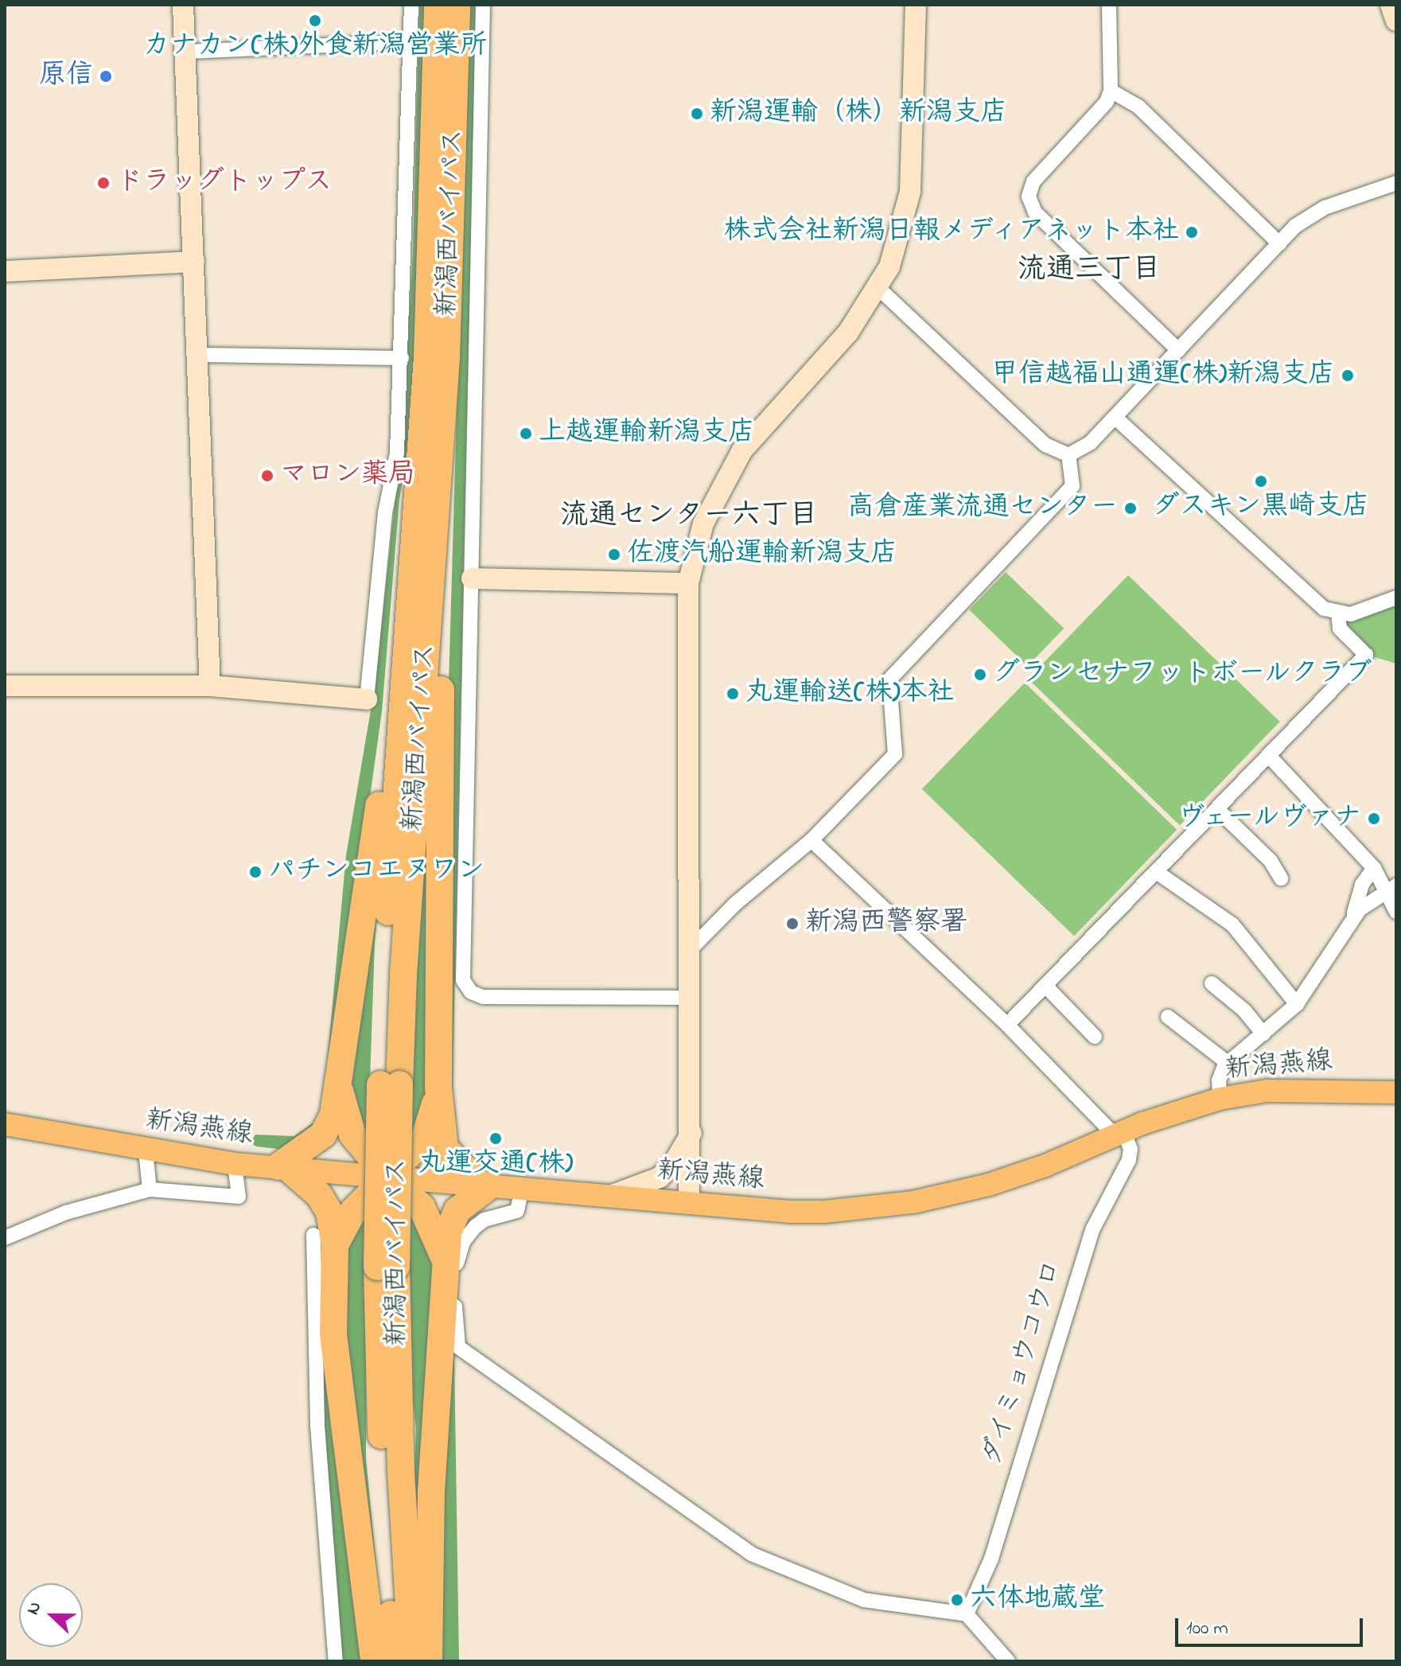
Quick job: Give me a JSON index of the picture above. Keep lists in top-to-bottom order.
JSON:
{
  "streets": {
    "highway": ["新潟西バイパス"],
    "main road": ["新潟燕線"],
    "street": ["ダイミョウコウロ"]
  },
  "crossings": [
    ["新潟燕線", "ダイミョウコウロ"]
  ],
  "districts": ["流通三丁目", "流通センター六丁目"],
  "places": [
    "カナカン(株)外食新潟営業所",
    "原信",
    "新潟運輸（株）新潟支店",
    "ドラッグトップス",
    "株式会社新潟日報メディアネット本社",
    "甲信越福山通運(株)新潟支店",
    "上越運輸新潟支店",
    "マロン薬局",
    "ダスキン黒崎支店",
    "高倉産業流通センター",
    "佐渡汽船運輸新潟支店",
    "グランセナフットボールクラブ",
    "丸運輸送(株)本社",
    "ヴェールヴァナ",
    "パチンコエヌワン",
    "新潟西警察署",
    "丸運交通(株)",
    "六体地蔵堂"
  ],
  "scale_bar": "100 m",
  "north": "left"
}
